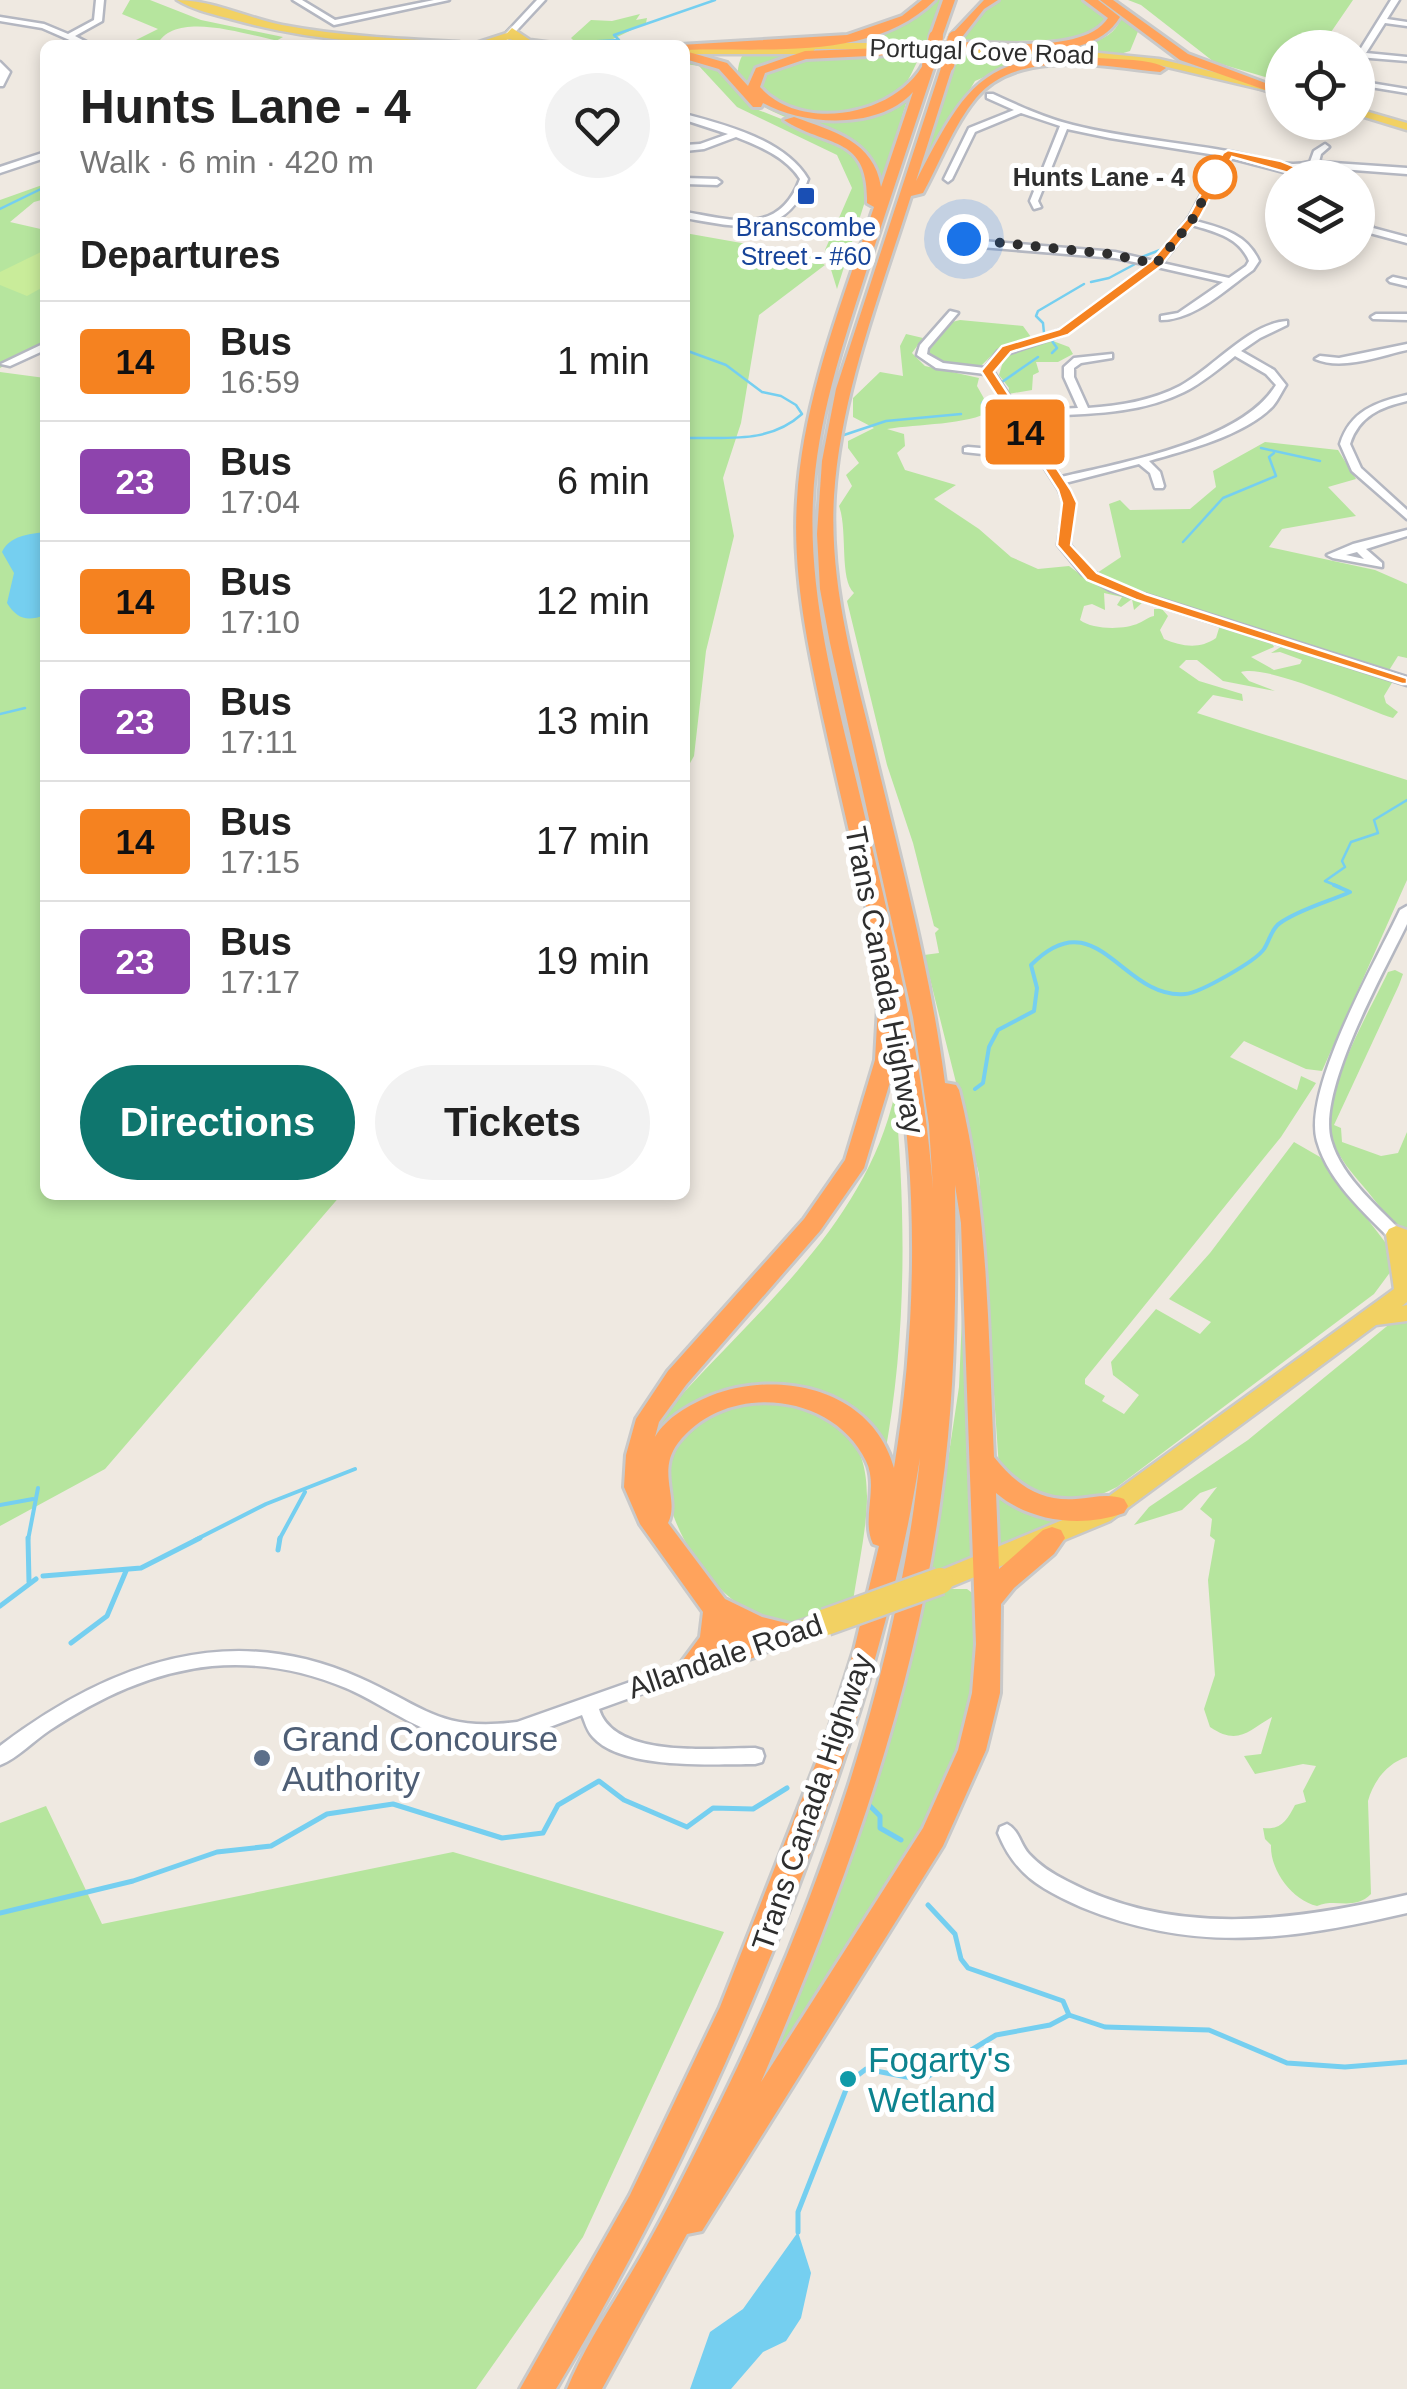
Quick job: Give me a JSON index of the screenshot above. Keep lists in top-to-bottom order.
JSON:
{
  "streets": {
    "highway": ["Trans Canada Highway"],
    "main road": ["Portugal Cove Road", "Allandale Road"]
  },
  "crossings": [
    ["Portugal Cove Road", "Trans Canada Highway"]
  ],
  "places": {
    "other": ["Hunts Lane - 4", "Grand Concourse Authority", "Fogarty's Wetland"],
    "transit": ["Branscombe Street - #60"]
  },
  "lines": ["bus line 14"],
  "page": {
    "on_map": "14",
    "heading": [
      ["Hunts Lane - 4", "Walk · 6 min · 420 m"],
      "Departures"
    ],
    "list": [
      {
        "mark": "14",
        "name": "Bus",
        "note": "16:59",
        "value": "1 min"
      },
      {
        "mark": "23",
        "name": "Bus",
        "note": "17:04",
        "value": "6 min"
      },
      {
        "mark": "14",
        "name": "Bus",
        "note": "17:10",
        "value": "12 min"
      },
      {
        "mark": "23",
        "name": "Bus",
        "note": "17:11",
        "value": "13 min"
      },
      {
        "mark": "14",
        "name": "Bus",
        "note": "17:15",
        "value": "17 min"
      },
      {
        "mark": "23",
        "name": "Bus",
        "note": "17:17",
        "value": "19 min"
      }
    ],
    "buttons": ["Directions", "Tickets"]
  }
}
